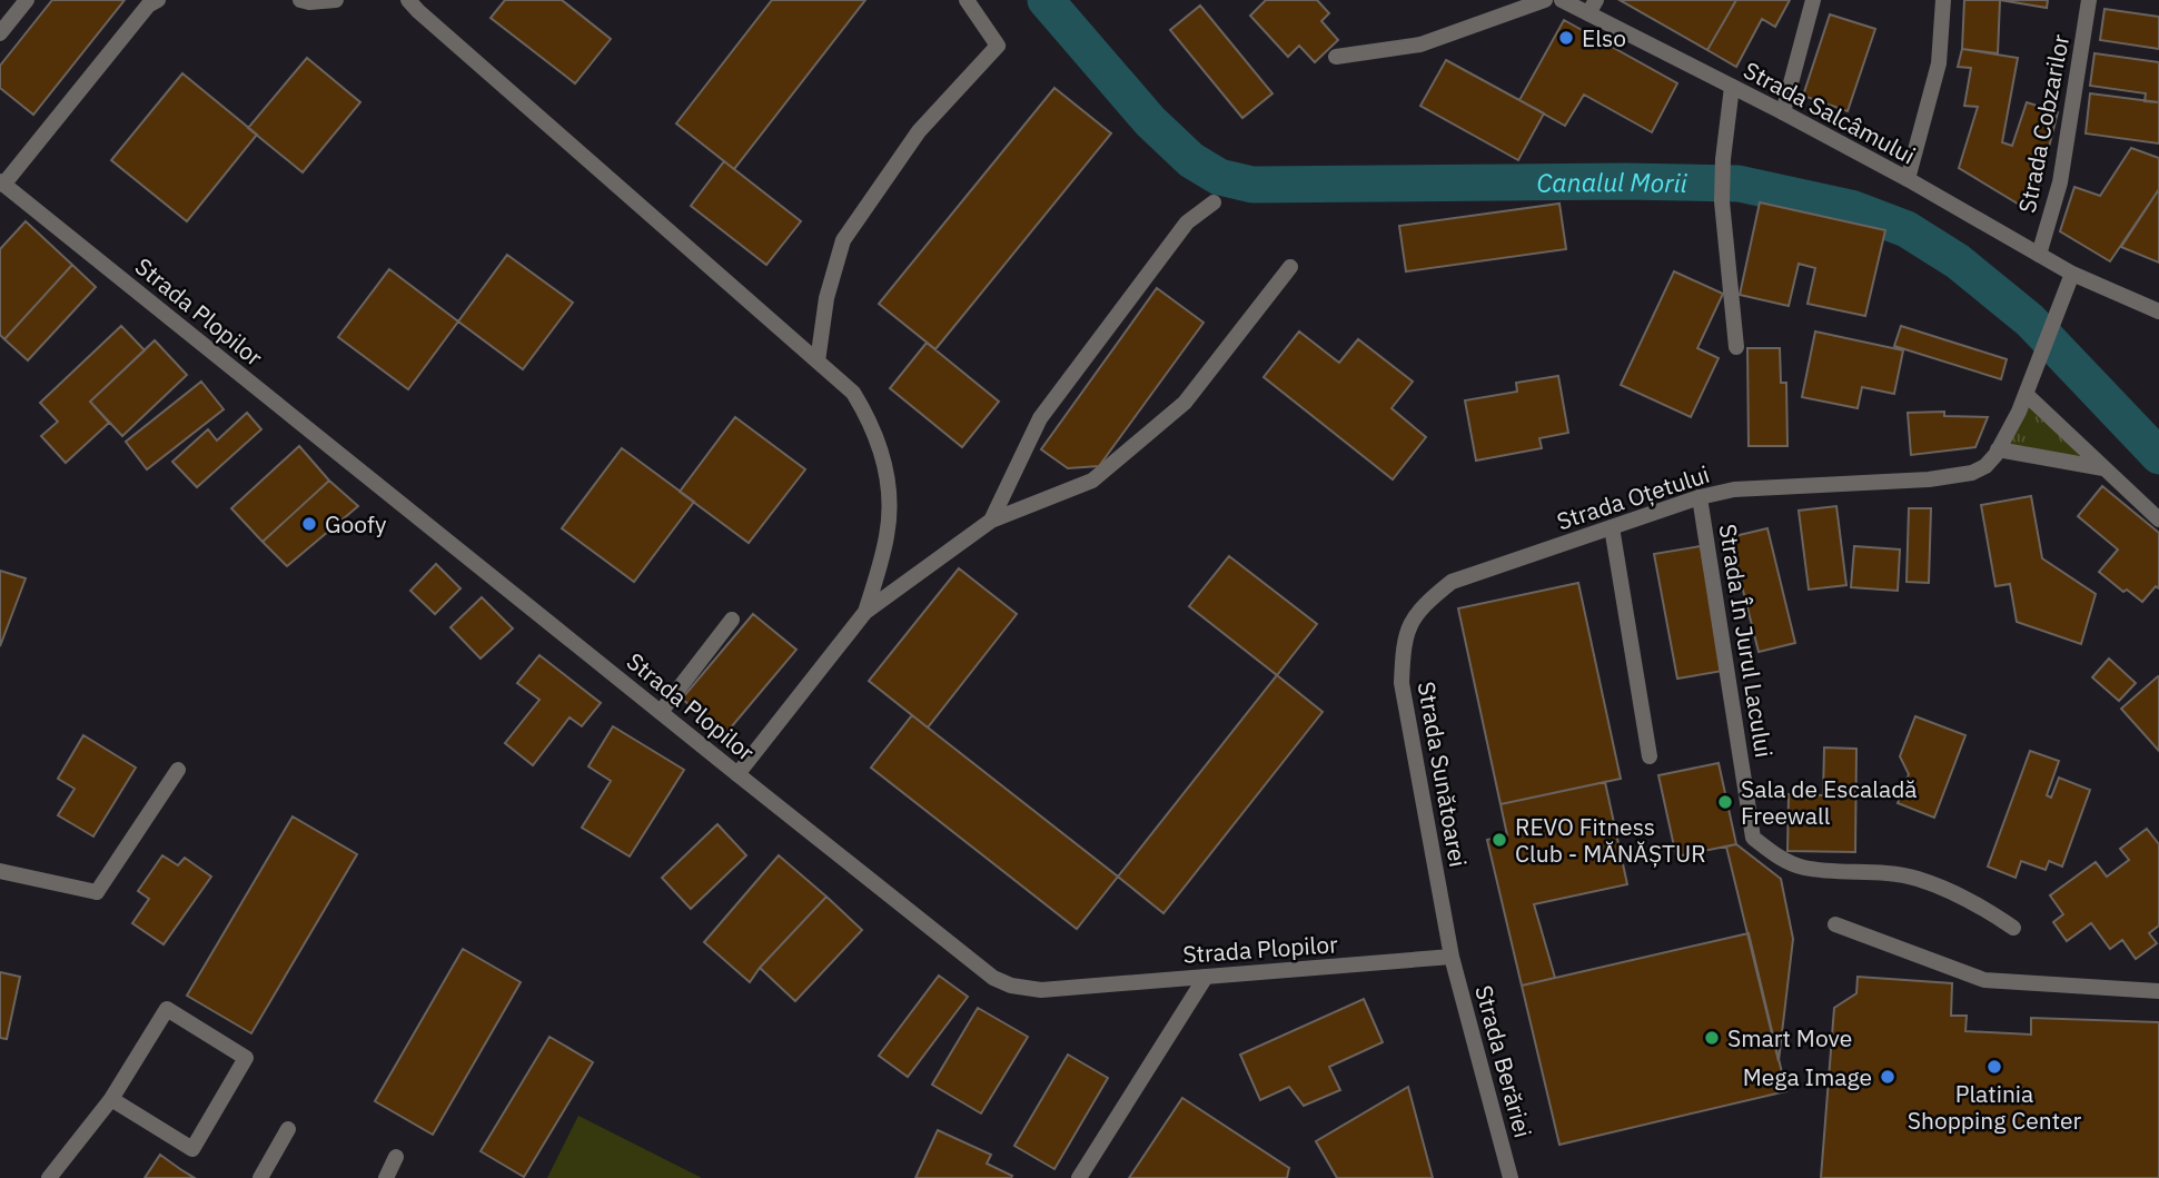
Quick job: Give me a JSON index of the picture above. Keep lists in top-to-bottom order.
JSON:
{
  "streets": {
    "street": [
      "Strada Salcâmului",
      "Strada Cobzarilor",
      "Strada Plopilor",
      "Strada Oțetului",
      "Strada În Jurul Lacului",
      "Strada Sunătoarei",
      "Strada Berăriei"
    ]
  },
  "crossings": [
    ["Strada Salcâmului", "Strada Cobzarilor"],
    ["Strada Salcâmului", "Strada Oțetului"],
    ["Strada Plopilor", "Strada Sunătoarei"],
    ["Strada Plopilor", "Strada Berăriei"],
    ["Strada Oțetului", "Strada În Jurul Lacului"],
    ["Strada Oțetului", "Strada Sunătoarei"],
    ["Strada Sunătoarei", "Strada Berăriei"]
  ],
  "water": ["Canalul Morii"],
  "places": [
    "Elso",
    "Goofy",
    "Sala de Escaladă Freewall",
    "REVO Fitness Club - MĂNĂȘTUR",
    "Smart Move",
    "Platinia Shopping Center",
    "Mega Image"
  ]
}
